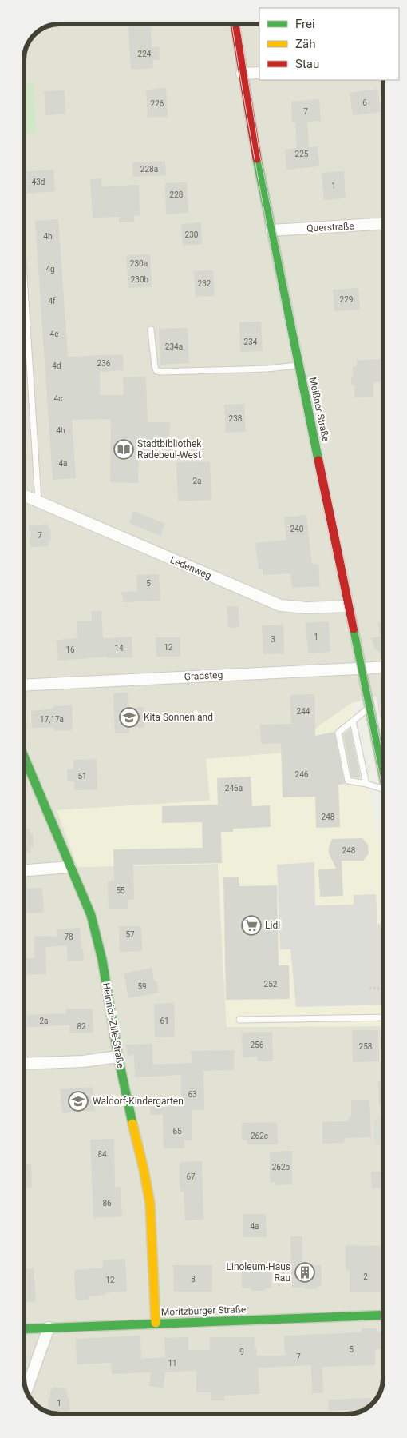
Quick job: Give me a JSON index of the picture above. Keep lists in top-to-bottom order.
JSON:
{
  "streets": {
    "street": [
      "Querstraße",
      "Meißner Straße",
      "Ledenweg",
      "Gradsteg",
      "Heinrich-Zille-Straße",
      "Moritzburger Straße"
    ]
  },
  "crossings": [
    ["Querstraße", "Meißner Straße"],
    ["Meißner Straße", "Ledenweg"],
    ["Meißner Straße", "Gradsteg"],
    ["Heinrich-Zille-Straße", "Moritzburger Straße"]
  ],
  "places": {
    "library": ["Stadtbibliothek Radebeul-West"],
    "school or university": ["Kita Sonnenland", "Waldorf-Kindergarten"],
    "supermarket": ["Lidl"],
    "building": ["Linoleum-Haus Rau"]
  },
  "house_numbers": [
    "224",
    "6",
    "226",
    "7",
    "225",
    "228a",
    "43d",
    "1",
    "228",
    "230",
    "4h",
    "230a",
    "4g",
    "230b",
    "232",
    "229",
    "4f",
    "4e",
    "234",
    "234a",
    "236",
    "4d",
    "4c",
    "238",
    "4b",
    "4a",
    "2a",
    "240",
    "7",
    "5",
    "1",
    "3",
    "12",
    "14",
    "16",
    "244",
    "17,17a",
    "246",
    "51",
    "246a",
    "248",
    "248",
    "55",
    "57",
    "78",
    "252",
    "59",
    "2a",
    "61",
    "82",
    "256",
    "258",
    "63",
    "65",
    "262c",
    "84",
    "262b",
    "67",
    "86",
    "4a",
    "2",
    "8",
    "12",
    "5",
    "9",
    "7",
    "11",
    "1"
  ],
  "legend": ["Frei", "Zäh", "Stau"]
}
